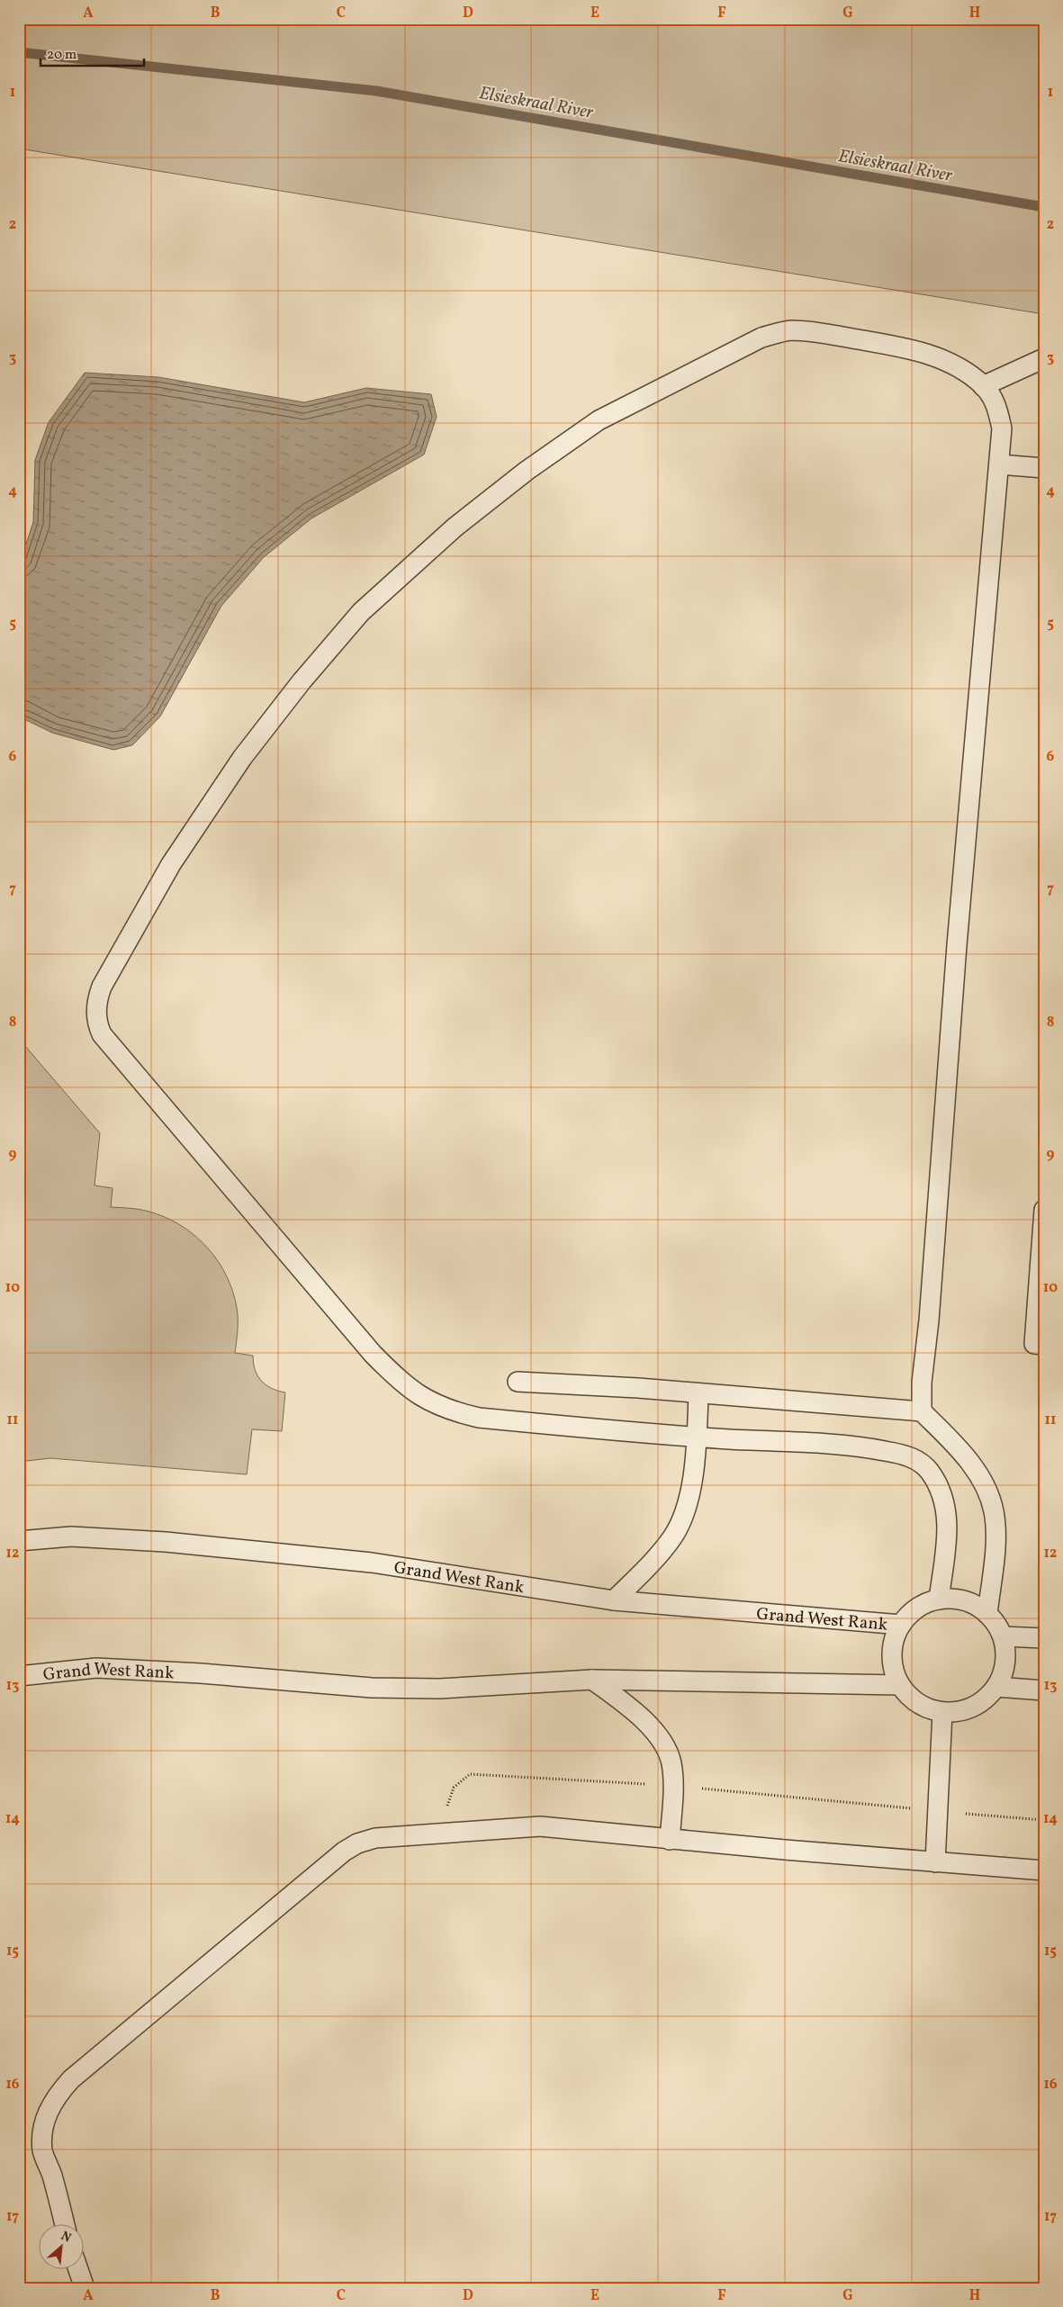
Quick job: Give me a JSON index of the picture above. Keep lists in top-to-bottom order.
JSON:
{
  "streets": {
    "lane": ["Grand West Rank"]
  },
  "water": ["Elsieskraal River"],
  "scale_bar": "20 m",
  "north": "top right",
  "grid": {
    "columns": [
      "A",
      "B",
      "C",
      "D",
      "E",
      "F",
      "G",
      "H"
    ],
    "rows": [
      "1",
      "2",
      "3",
      "4",
      "5",
      "6",
      "7",
      "8",
      "9",
      "10",
      "11",
      "12",
      "13",
      "14",
      "15",
      "16",
      "17"
    ]
  }
}
